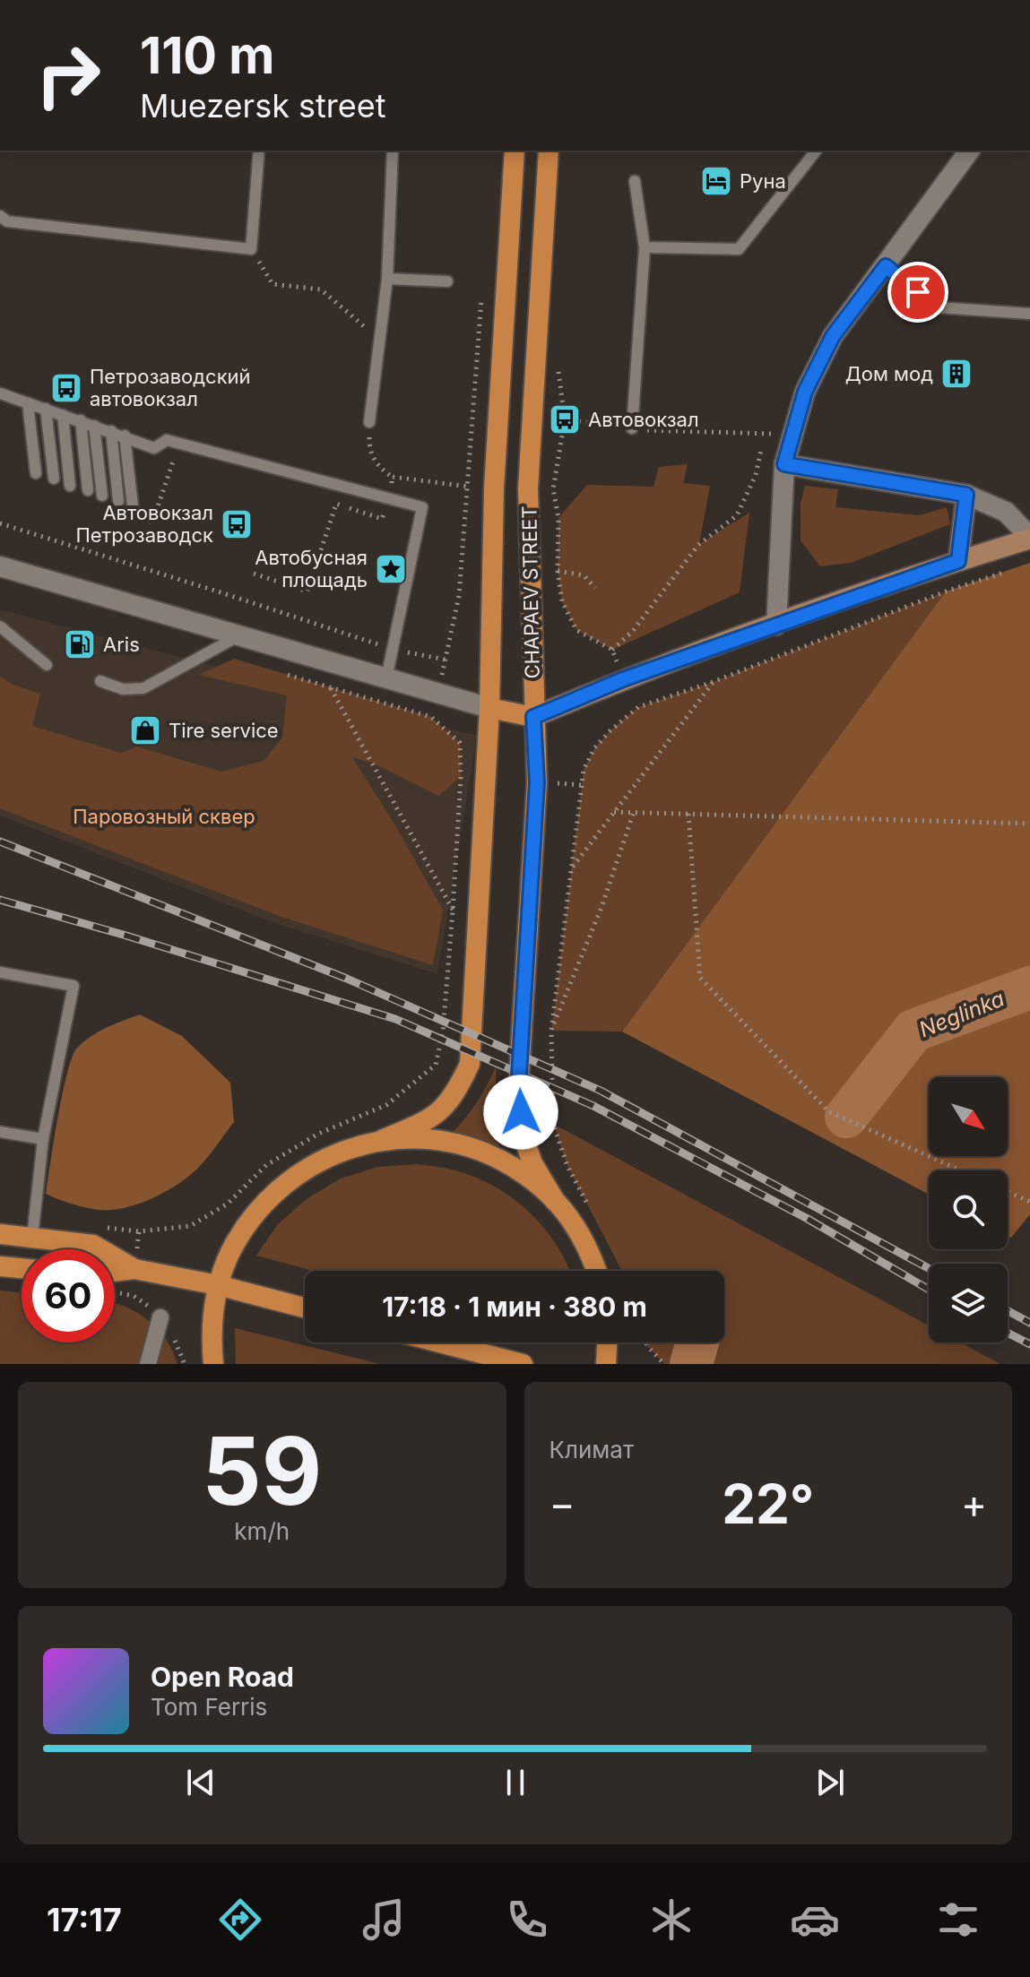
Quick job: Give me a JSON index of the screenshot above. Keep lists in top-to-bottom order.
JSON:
{
  "streets": {
    "main road": ["CHAPAEV STREET"]
  },
  "water": ["Neglinka"],
  "parks": ["Паровозный сквер"],
  "places": {
    "hotel": ["Руна"],
    "building": ["Дом мод"],
    "bus stop": ["Петрозаводский автовокзал", "Автовокзал", "Автовокзал Петрозаводск"],
    "place": ["Автобусная площадь"],
    "fuel station": ["Aris"],
    "shop": ["Tire service"]
  },
  "north": "bottom right",
  "page": {
    "turn": ["110 m", "Muezersk street"],
    "limit": "60",
    "trip": "17:18 · 1 мин · 380 m",
    "tile": [
      ["59", "km/h"],
      "Климат"
    ],
    "heat": ["−", "22°", "+"],
    "song": ["Open Road", "Tom Ferris"],
    "tabs": "17:17"
  }
}
